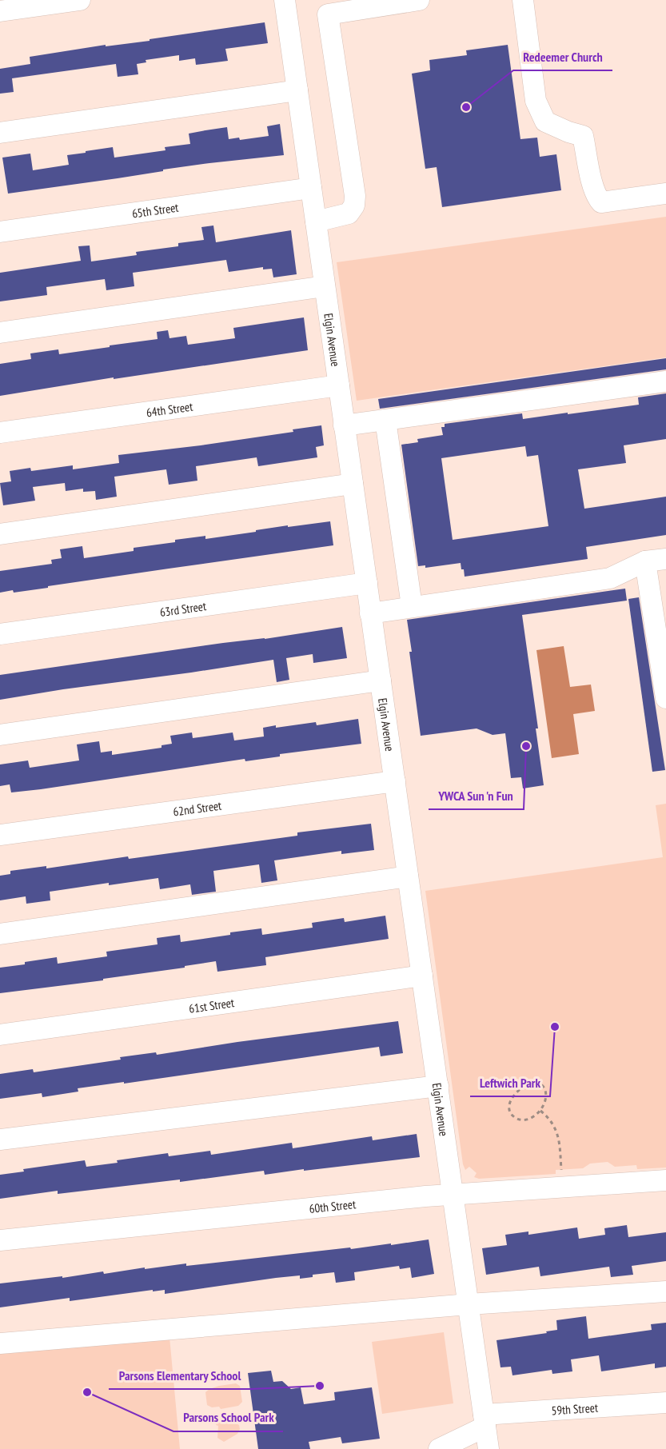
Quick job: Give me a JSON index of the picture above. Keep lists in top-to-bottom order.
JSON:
{
  "streets": {
    "street": [
      "65th Street",
      "Elgin Avenue",
      "64th Street",
      "63rd Street",
      "62nd Street",
      "61st Street",
      "60th Street",
      "59th Street"
    ]
  },
  "crossings": [
    ["65th Street", "Elgin Avenue"],
    ["Elgin Avenue", "64th Street"],
    ["Elgin Avenue", "63rd Street"],
    ["Elgin Avenue", "62nd Street"],
    ["Elgin Avenue", "61st Street"],
    ["Elgin Avenue", "60th Street"],
    ["Elgin Avenue", "59th Street"]
  ],
  "places": [
    "Redeemer Church",
    "YWCA Sun 'n Fun",
    "Leftwich Park",
    "Parsons Elementary School",
    "Parsons School Park"
  ]
}
